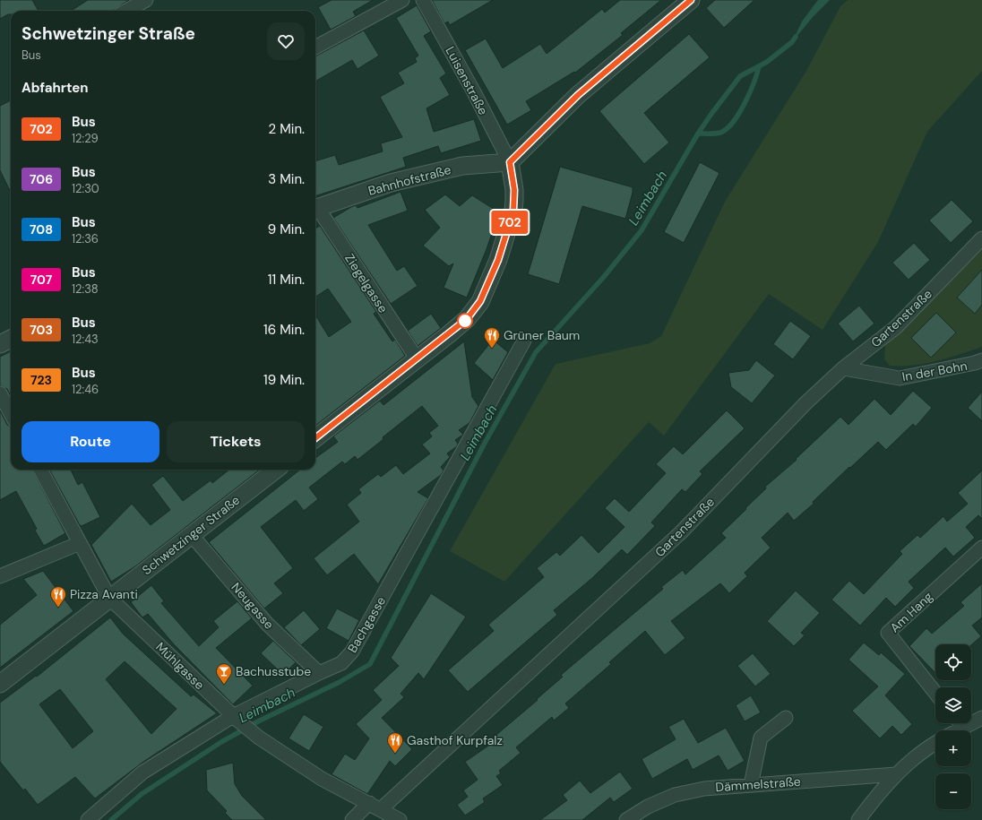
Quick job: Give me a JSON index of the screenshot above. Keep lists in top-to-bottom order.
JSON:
{
  "streets": {
    "street": [
      "Luisenstraße",
      "Bahnhofstraße",
      "Ziegelgasse",
      "Gartenstraße",
      "In der Bohn",
      "Schwetzinger Straße",
      "Neugasse",
      "Am Hang",
      "Bachgasse",
      "Mühlgasse",
      "Dämmelstraße"
    ]
  },
  "crossings": [
    ["Luisenstraße", "Bahnhofstraße"],
    ["Gartenstraße", "In der Bohn"],
    ["Gartenstraße", "Mühlgasse"],
    ["Schwetzinger Straße", "Neugasse"],
    ["Schwetzinger Straße", "Mühlgasse"],
    ["Neugasse", "Bachgasse"],
    ["Bachgasse", "Mühlgasse"]
  ],
  "water": ["Leimbach"],
  "places": {
    "restaurant": ["Grüner Baum", "Pizza Avanti", "Gasthof Kurpfalz"],
    "bar": ["Bachusstube"]
  },
  "lines": ["bus line 702"],
  "page": {
    "on_map": "702",
    "heading": [
      ["Schwetzinger Straße", "Bus"],
      "Abfahrten"
    ],
    "list": [
      {
        "mark": "702",
        "name": "Bus",
        "note": "12:29",
        "value": "2 Min."
      },
      {
        "mark": "706",
        "name": "Bus",
        "note": "12:30",
        "value": "3 Min."
      },
      {
        "mark": "708",
        "name": "Bus",
        "note": "12:36",
        "value": "9 Min."
      },
      {
        "mark": "707",
        "name": "Bus",
        "note": "12:38",
        "value": "11 Min."
      },
      {
        "mark": "703",
        "name": "Bus",
        "note": "12:43",
        "value": "16 Min."
      },
      {
        "mark": "723",
        "name": "Bus",
        "note": "12:46",
        "value": "19 Min."
      }
    ],
    "buttons": ["Route", "Tickets"],
    "map_buttons": ["+", "−"]
  }
}
